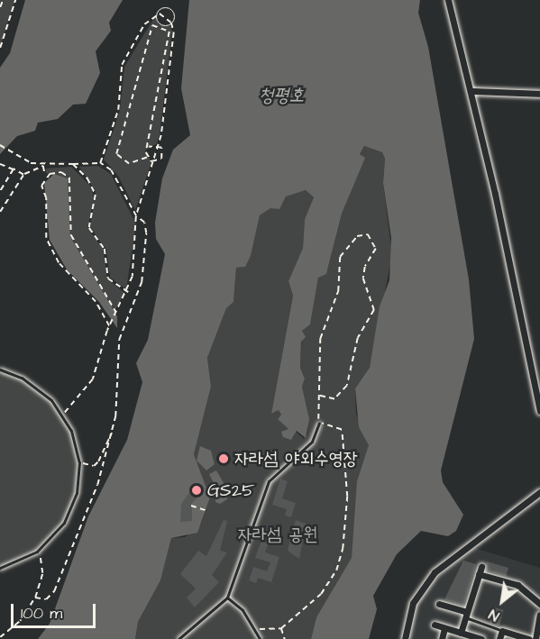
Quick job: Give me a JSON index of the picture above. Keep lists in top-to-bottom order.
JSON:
{
  "water": ["청평호"],
  "parks": ["자라섬 공원"],
  "places": ["자라섬 야외수영장", "GS25"],
  "scale_bar": "100 m",
  "north": "bottom left"
}
